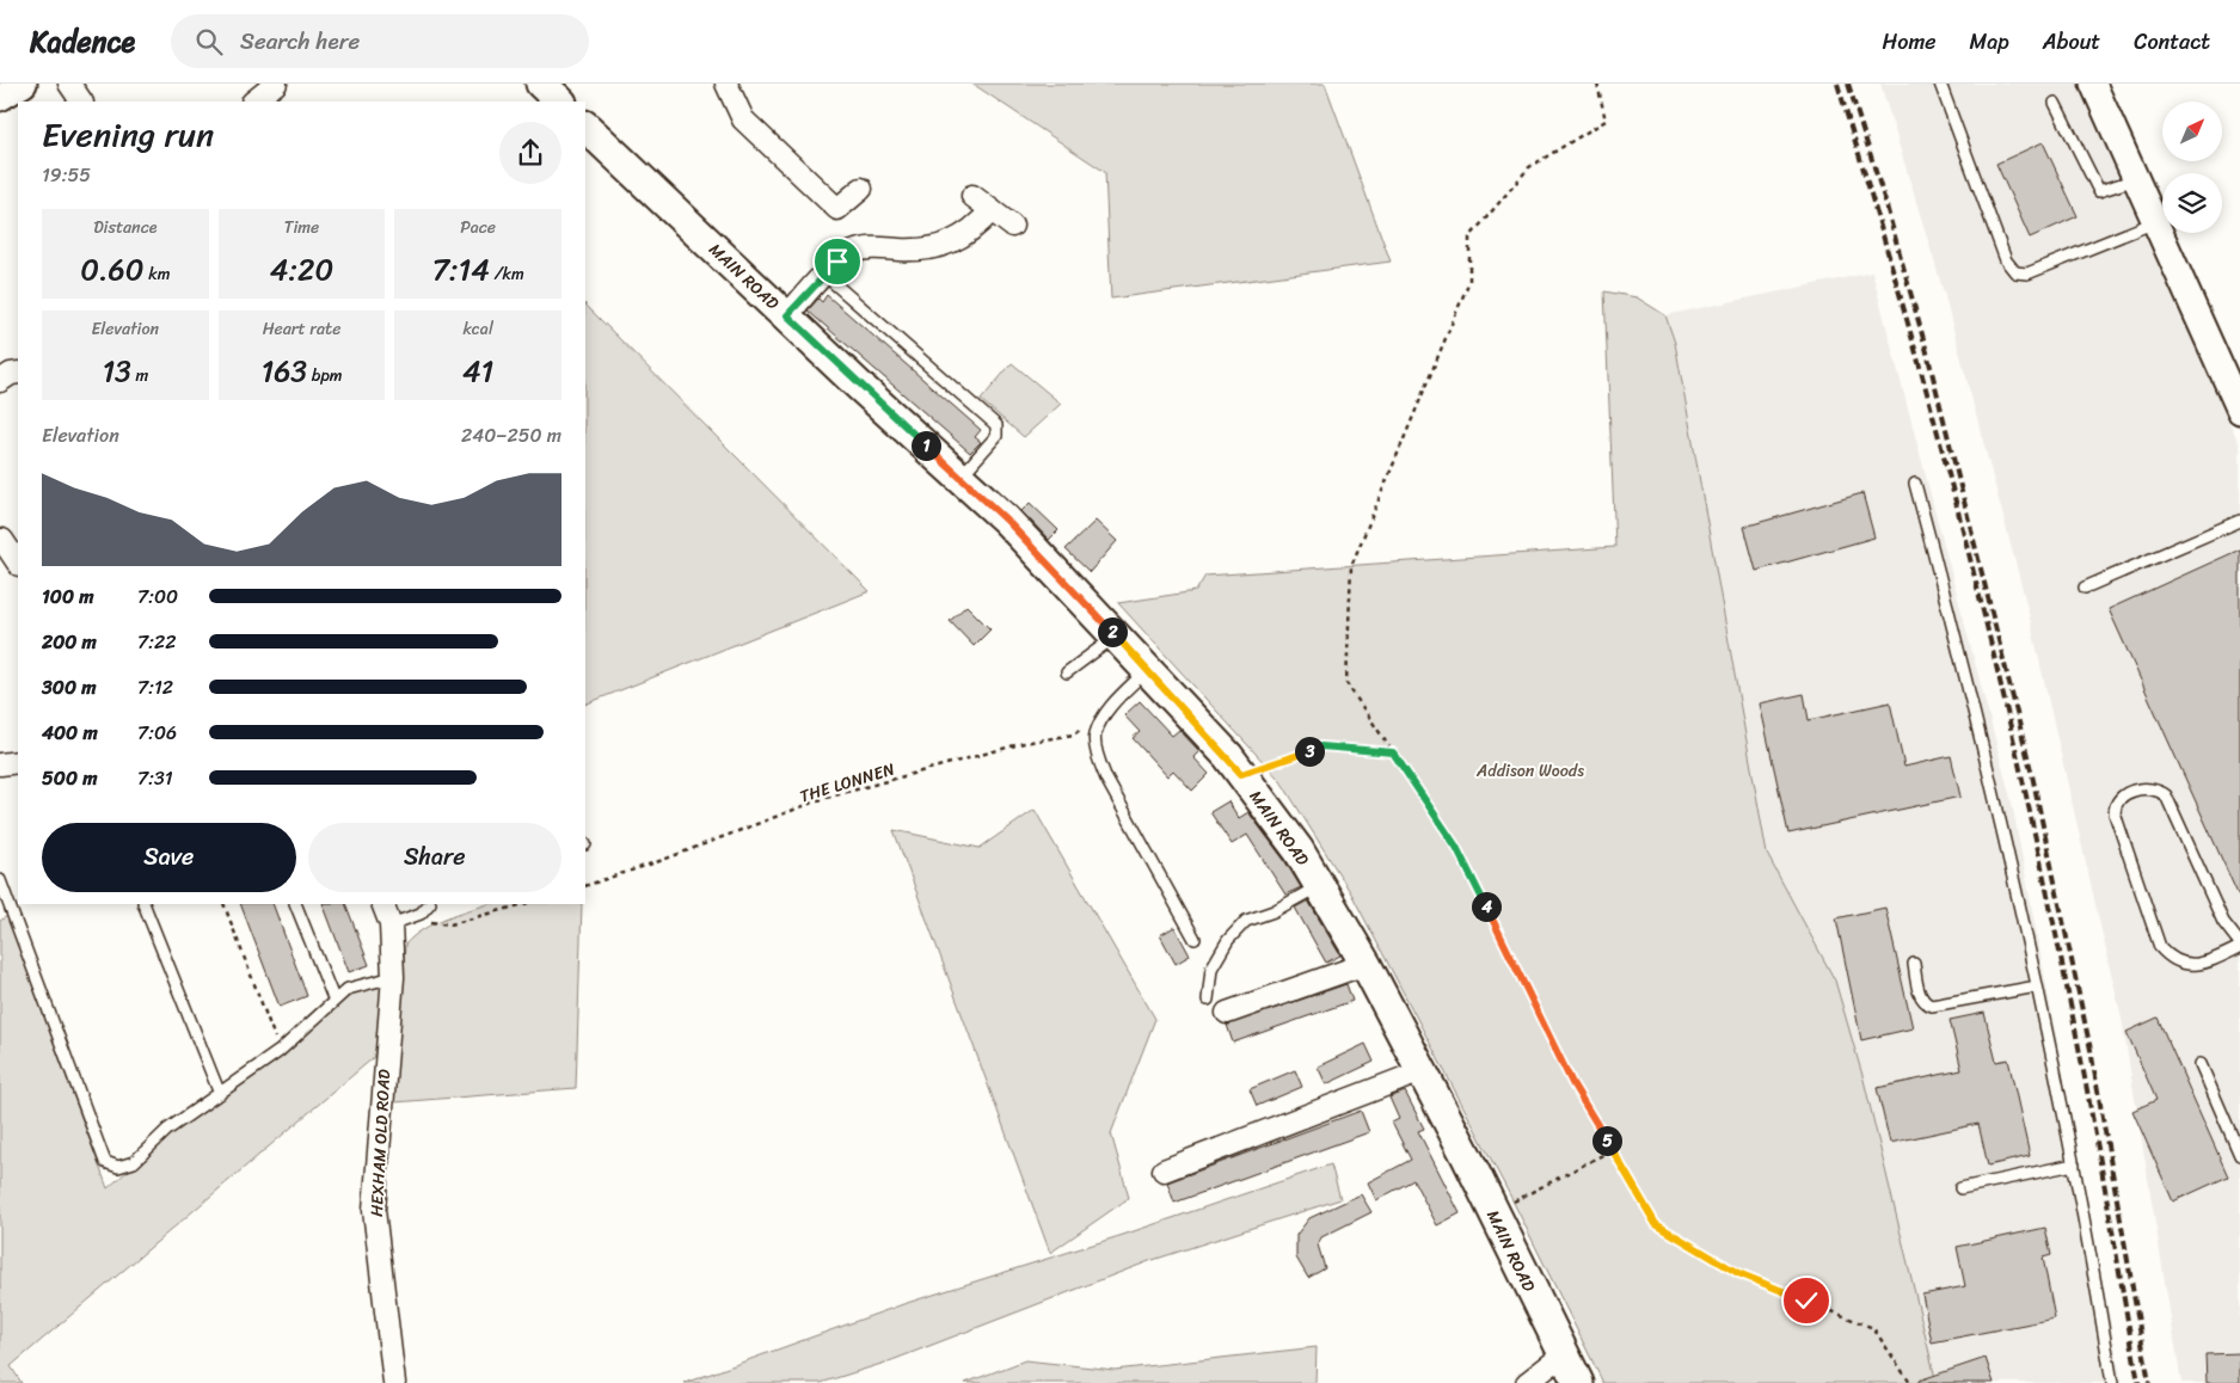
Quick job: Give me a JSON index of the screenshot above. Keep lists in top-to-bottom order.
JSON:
{
  "streets": {
    "main road": ["MAIN ROAD"],
    "street": ["HEXHAM OLD ROAD"],
    "path": ["THE LONNEN"]
  },
  "parks": ["Addison Woods"],
  "north": "top right",
  "page": {
    "header": "Kadence",
    "search": "Search here",
    "nav": [
      "Home",
      "Map",
      "About",
      "Contact"
    ],
    "heading": ["Evening run", "19:55"],
    "stats": [
      ["Distance", "0.60 km"],
      ["Time", "4:20"],
      ["Pace", "7:14 /km"],
      ["Elevation", "13 m"],
      ["Heart rate", "163 bpm"],
      ["kcal", "41"]
    ],
    "chart": ["Elevation", "240–250 m"],
    "pins": [
      "1",
      "2",
      "3",
      "4",
      "5"
    ],
    "list": [
      {
        "name": "100 m",
        "note": "7:00"
      },
      {
        "name": "200 m",
        "note": "7:22"
      },
      {
        "name": "300 m",
        "note": "7:12"
      },
      {
        "name": "400 m",
        "note": "7:06"
      },
      {
        "name": "500 m",
        "note": "7:31"
      }
    ],
    "buttons": ["Save", "Share"]
  }
}
